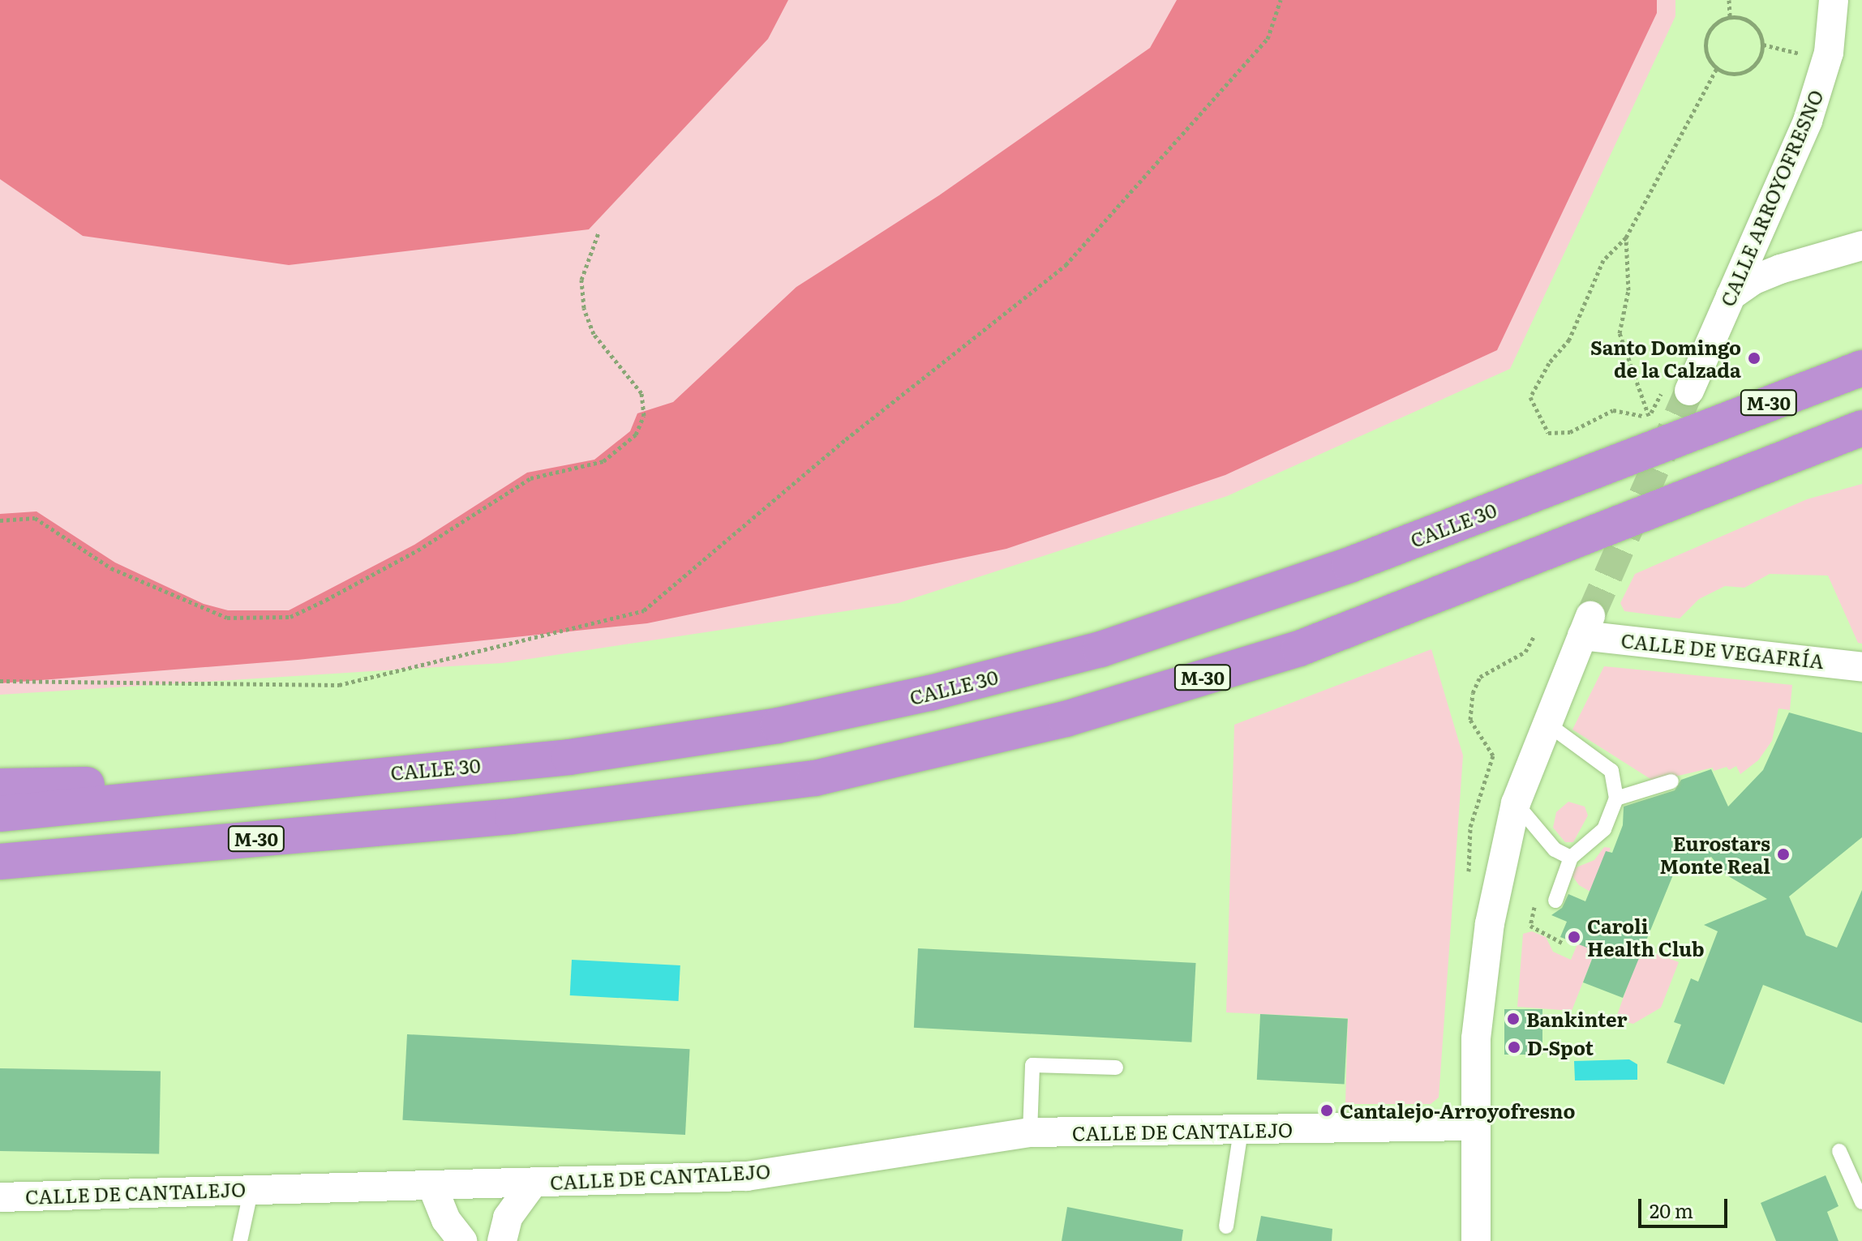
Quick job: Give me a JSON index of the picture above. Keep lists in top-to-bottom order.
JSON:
{
  "streets": {
    "highway": ["M-30", "CALLE 30"],
    "street": ["CALLE ARROYOFRESNO", "CALLE DE VEGAFRÍA", "CALLE DE CANTALEJO"]
  },
  "places": [
    "Santo Domingo de la Calzada",
    "Eurostars Monte Real",
    "Caroli Health Club",
    "Bankinter",
    "D-Spot",
    "Cantalejo-Arroyofresno"
  ],
  "scale_bar": "20 m"
}
